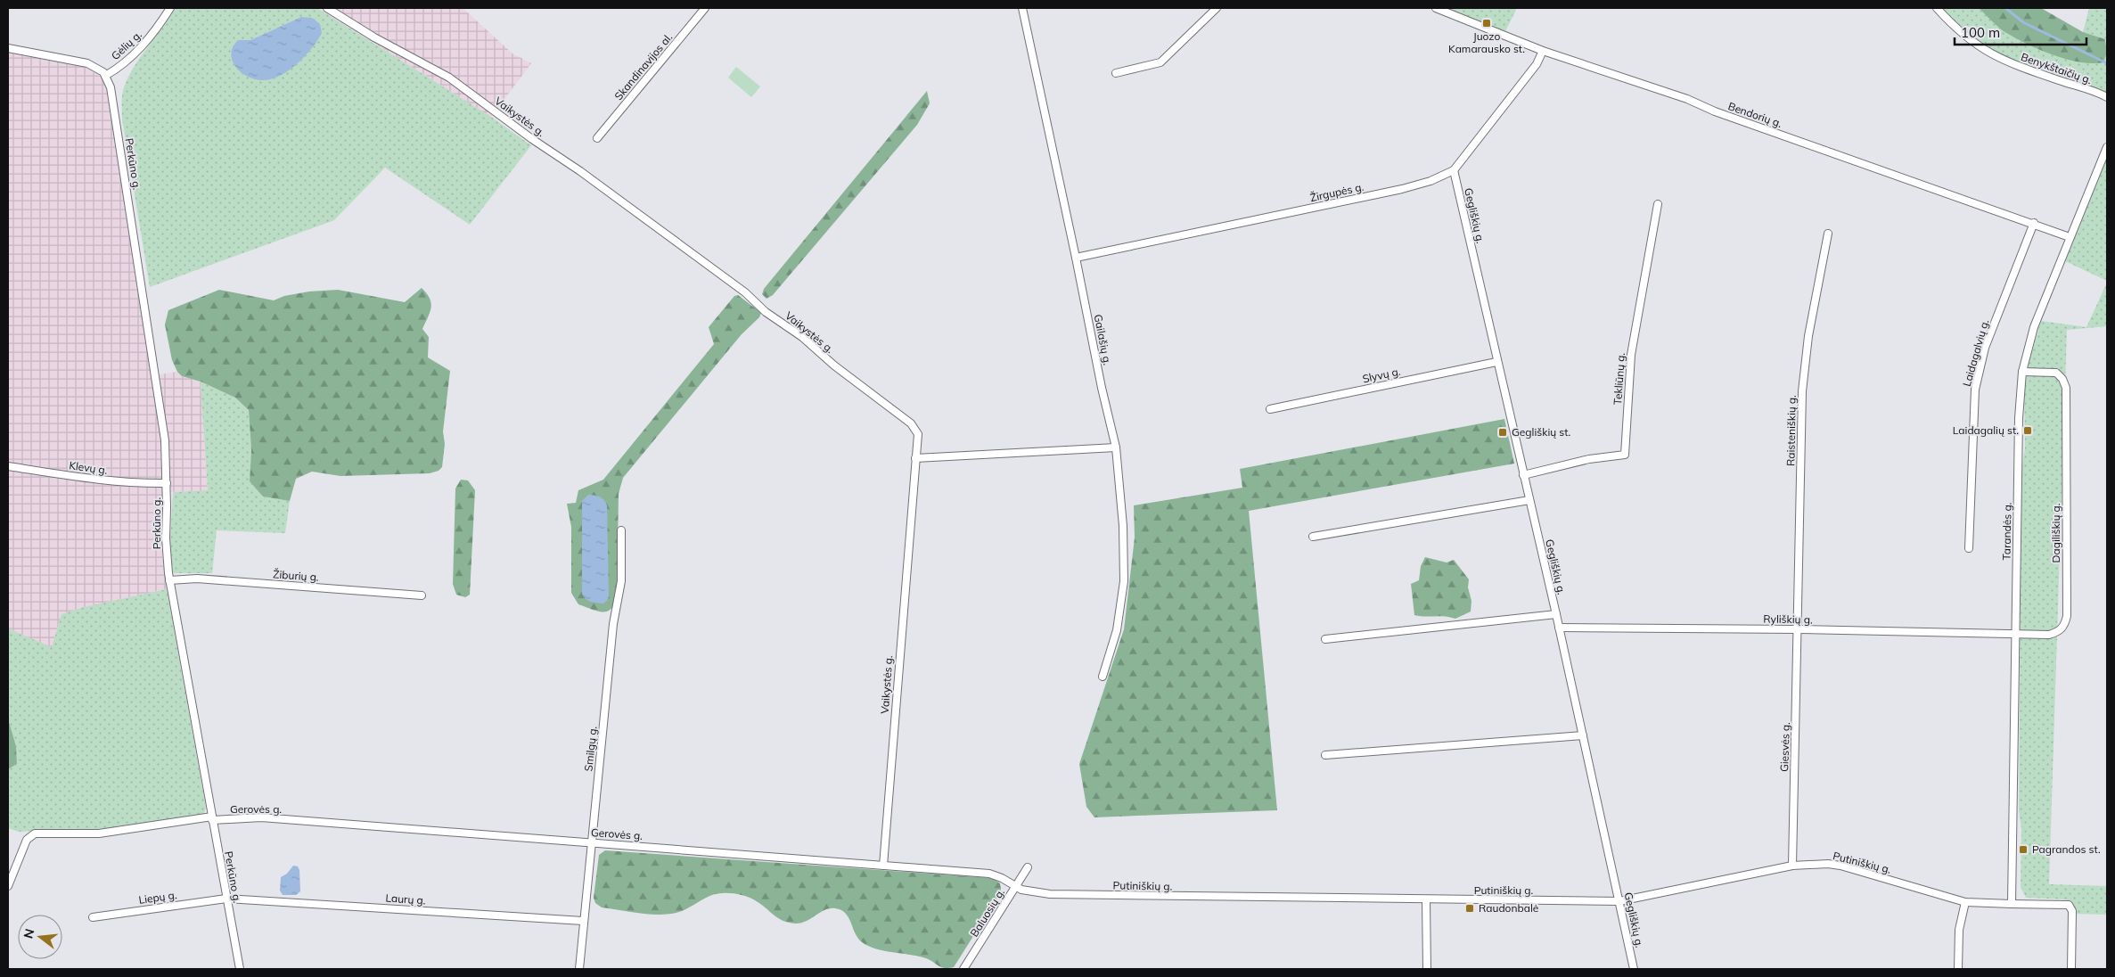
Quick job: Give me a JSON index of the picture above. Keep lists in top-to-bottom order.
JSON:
{
  "streets": {
    "street": [
      "Gėlių g.",
      "Skandinavijos al.",
      "Benykštaičių g.",
      "Bendorių g.",
      "Vaikystės g.",
      "Perkūno g.",
      "Žirgupės g.",
      "Gegliškių g.",
      "Gailašių g.",
      "Laidagalvių g.",
      "Slyvų g.",
      "Tekliūnų g.",
      "Raisteniškių g.",
      "Klevų g.",
      "Tarandės g.",
      "Dagiliškių g.",
      "Žiburių g.",
      "Ryliškių g.",
      "Giesvės g.",
      "Smilgų g.",
      "Gerovės g.",
      "Putiniškių g.",
      "Liepų g.",
      "Laurų g.",
      "Baluosių g."
    ]
  },
  "crossings": [
    ["Gėlių g.", "Perkūno g."],
    ["Bendorių g.", "Žirgupės g."],
    ["Bendorių g.", "Laidagalvių g."],
    ["Bendorių g.", "Tarandės g."],
    ["Vaikystės g.", "Gerovės g."],
    ["Perkūno g.", "Klevų g."],
    ["Perkūno g.", "Žiburių g."],
    ["Perkūno g.", "Gerovės g."],
    ["Perkūno g.", "Liepų g."],
    ["Perkūno g.", "Laurų g."],
    ["Žirgupės g.", "Gegliškių g."],
    ["Žirgupės g.", "Gailašių g."],
    ["Gegliškių g.", "Slyvų g."],
    ["Gegliškių g.", "Tekliūnų g."],
    ["Gegliškių g.", "Ryliškių g."],
    ["Gegliškių g.", "Putiniškių g."],
    ["Raisteniškių g.", "Ryliškių g."],
    ["Raisteniškių g.", "Giesvės g."],
    ["Tarandės g.", "Dagiliškių g."],
    ["Tarandės g.", "Ryliškių g."],
    ["Tarandės g.", "Putiniškių g."],
    ["Dagiliškių g.", "Ryliškių g."],
    ["Ryliškių g.", "Giesvės g."],
    ["Giesvės g.", "Putiniškių g."],
    ["Smilgų g.", "Gerovės g."],
    ["Smilgų g.", "Laurų g."],
    ["Gerovės g.", "Putiniškių g."],
    ["Gerovės g.", "Baluosių g."],
    ["Putiniškių g.", "Baluosių g."],
    ["Liepų g.", "Laurų g."]
  ],
  "places": {
    "transit": [
      "Juozo Kamarausko st.",
      "Laidagalių st.",
      "Gegliškių st.",
      "Pagrandos st.",
      "Raudonbalė"
    ]
  },
  "scale_bar": "100 m",
  "north": "left"
}
